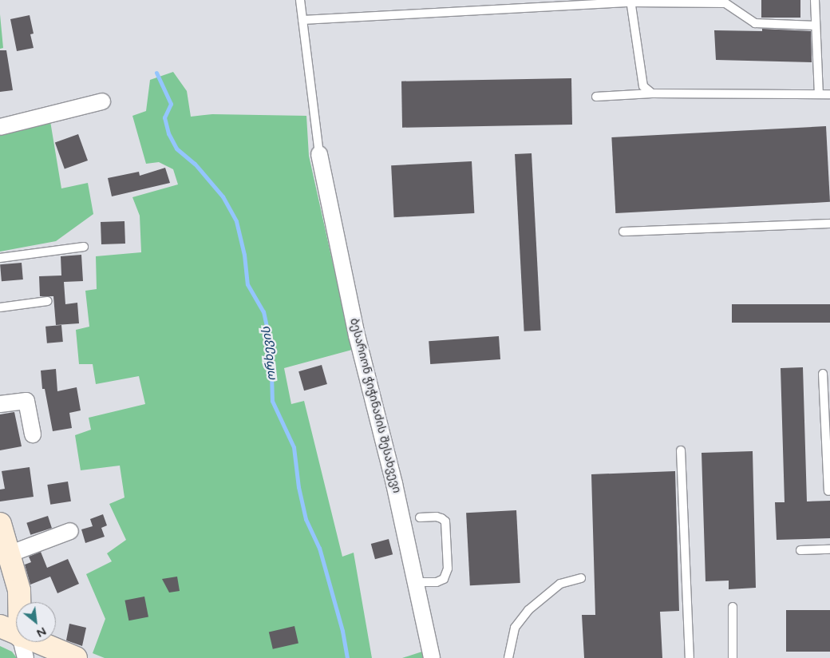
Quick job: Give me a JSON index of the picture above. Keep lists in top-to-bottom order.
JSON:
{
  "streets": {
    "street": ["ბესარიონ ჭიჭინაძის შესახვევი"]
  },
  "water": ["ორხევის"],
  "north": "bottom right"
}
